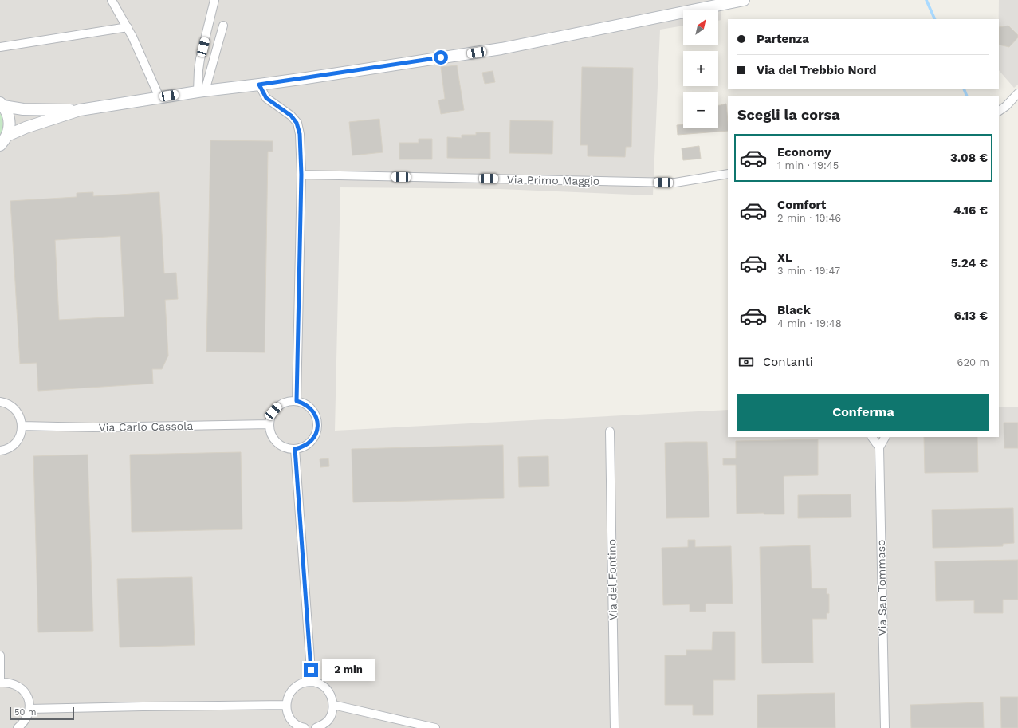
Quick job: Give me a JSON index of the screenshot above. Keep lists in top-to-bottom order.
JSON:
{
  "streets": {
    "street": [
      "Via Primo Maggio",
      "Via Carlo Cassola",
      "Via del Fontino",
      "Via San Tommaso"
    ]
  },
  "scale_bar": "50 m",
  "north": "top right",
  "page": {
    "map_buttons": ["+", "−"],
    "banner": ["Partenza", "Via del Trebbio Nord"],
    "heading": "Scegli la corsa",
    "list": [
      {
        "name": "Economy",
        "note": "1 min · 19:45",
        "value": "3.08 €"
      },
      {
        "name": "Comfort",
        "note": "2 min · 19:46",
        "value": "4.16 €"
      },
      {
        "name": "XL",
        "note": "3 min · 19:47",
        "value": "5.24 €"
      },
      {
        "name": "Black",
        "note": "4 min · 19:48",
        "value": "6.13 €"
      }
    ],
    "pay": ["Contanti", "620 m"],
    "buttons": "Conferma",
    "bubble": "2 min",
    "scale": "50 m"
  }
}
